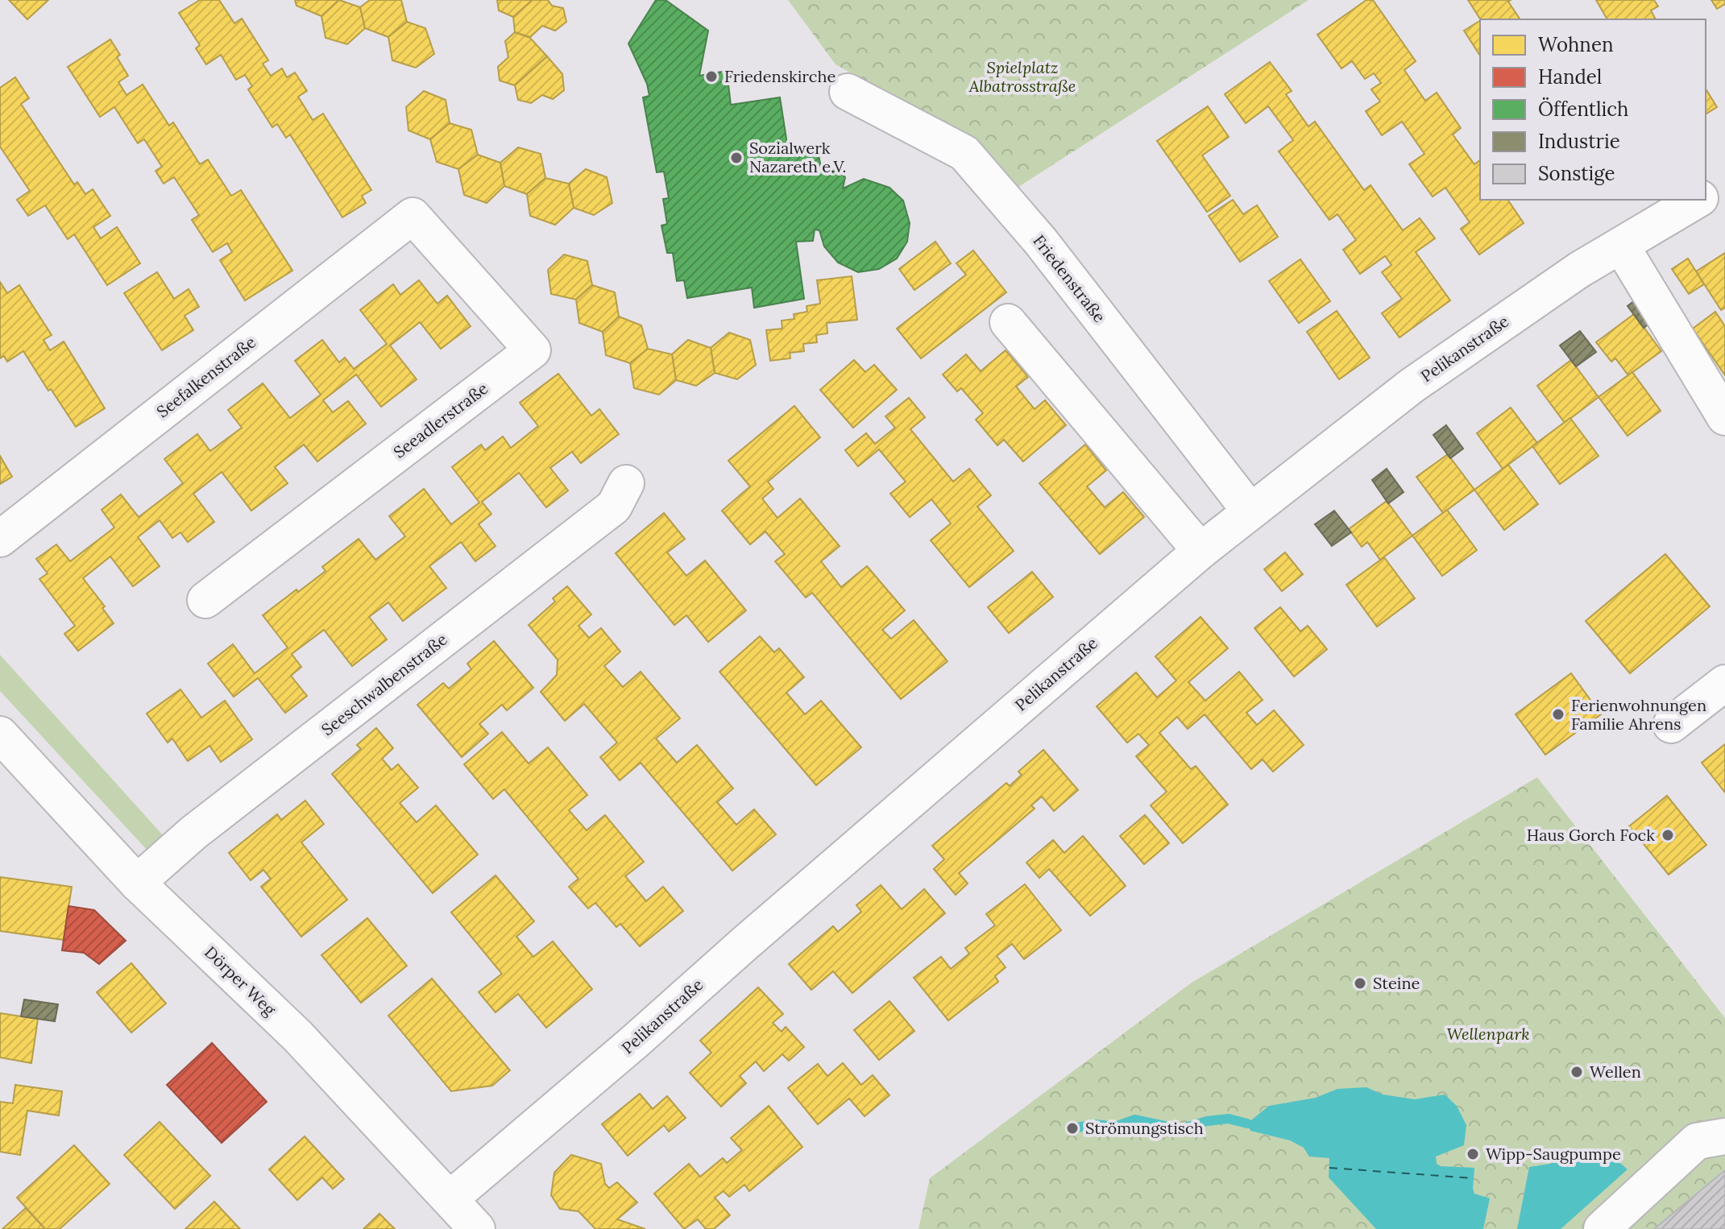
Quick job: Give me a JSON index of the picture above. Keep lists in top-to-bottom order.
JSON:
{
  "streets": {
    "street": [
      "Friedenstraße",
      "Pelikanstraße",
      "Seefalkenstraße",
      "Seeadlerstraße",
      "Seeschwalbenstraße",
      "Dörper Weg"
    ]
  },
  "crossings": [
    ["Friedenstraße", "Pelikanstraße"],
    ["Pelikanstraße", "Dörper Weg"],
    ["Seefalkenstraße", "Seeadlerstraße"],
    ["Seeschwalbenstraße", "Dörper Weg"]
  ],
  "parks": ["Spielplatz Albatrosstraße", "Wellenpark"],
  "places": [
    "Friedenskirche",
    "Sozialwerk Nazareth e.V.",
    "Ferienwohnungen Familie Ahrens",
    "Haus Gorch Fock",
    "Steine",
    "Wellen",
    "Strömungstisch",
    "Wipp-Saugpumpe"
  ],
  "legend": [
    "Wohnen",
    "Handel",
    "Öffentlich",
    "Industrie",
    "Sonstige"
  ]
}
